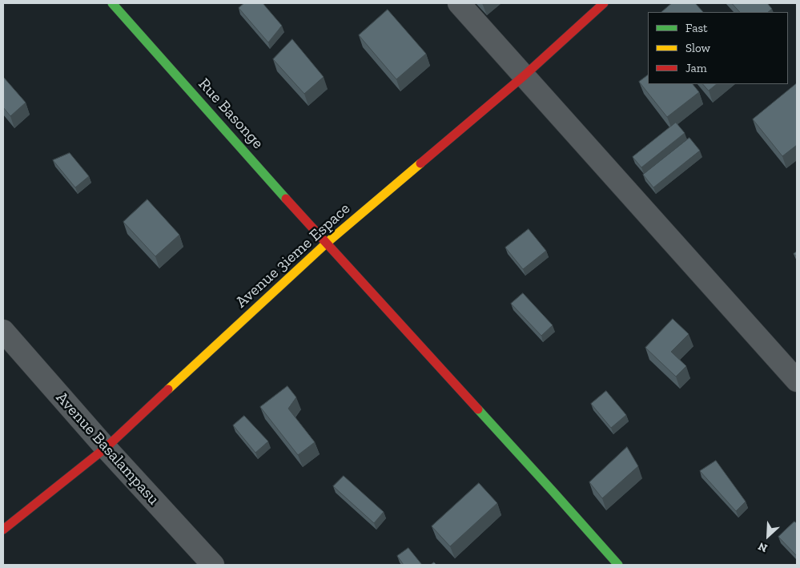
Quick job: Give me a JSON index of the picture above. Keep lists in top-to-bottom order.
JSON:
{
  "streets": {
    "street": ["Rue Basonge", "Avenue 3ieme Espace", "Avenue Basalampasu"]
  },
  "crossings": [
    ["Rue Basonge", "Avenue 3ieme Espace"],
    ["Avenue 3ieme Espace", "Avenue Basalampasu"]
  ],
  "legend": ["Fast", "Slow", "Jam"],
  "north": "bottom left"
}
